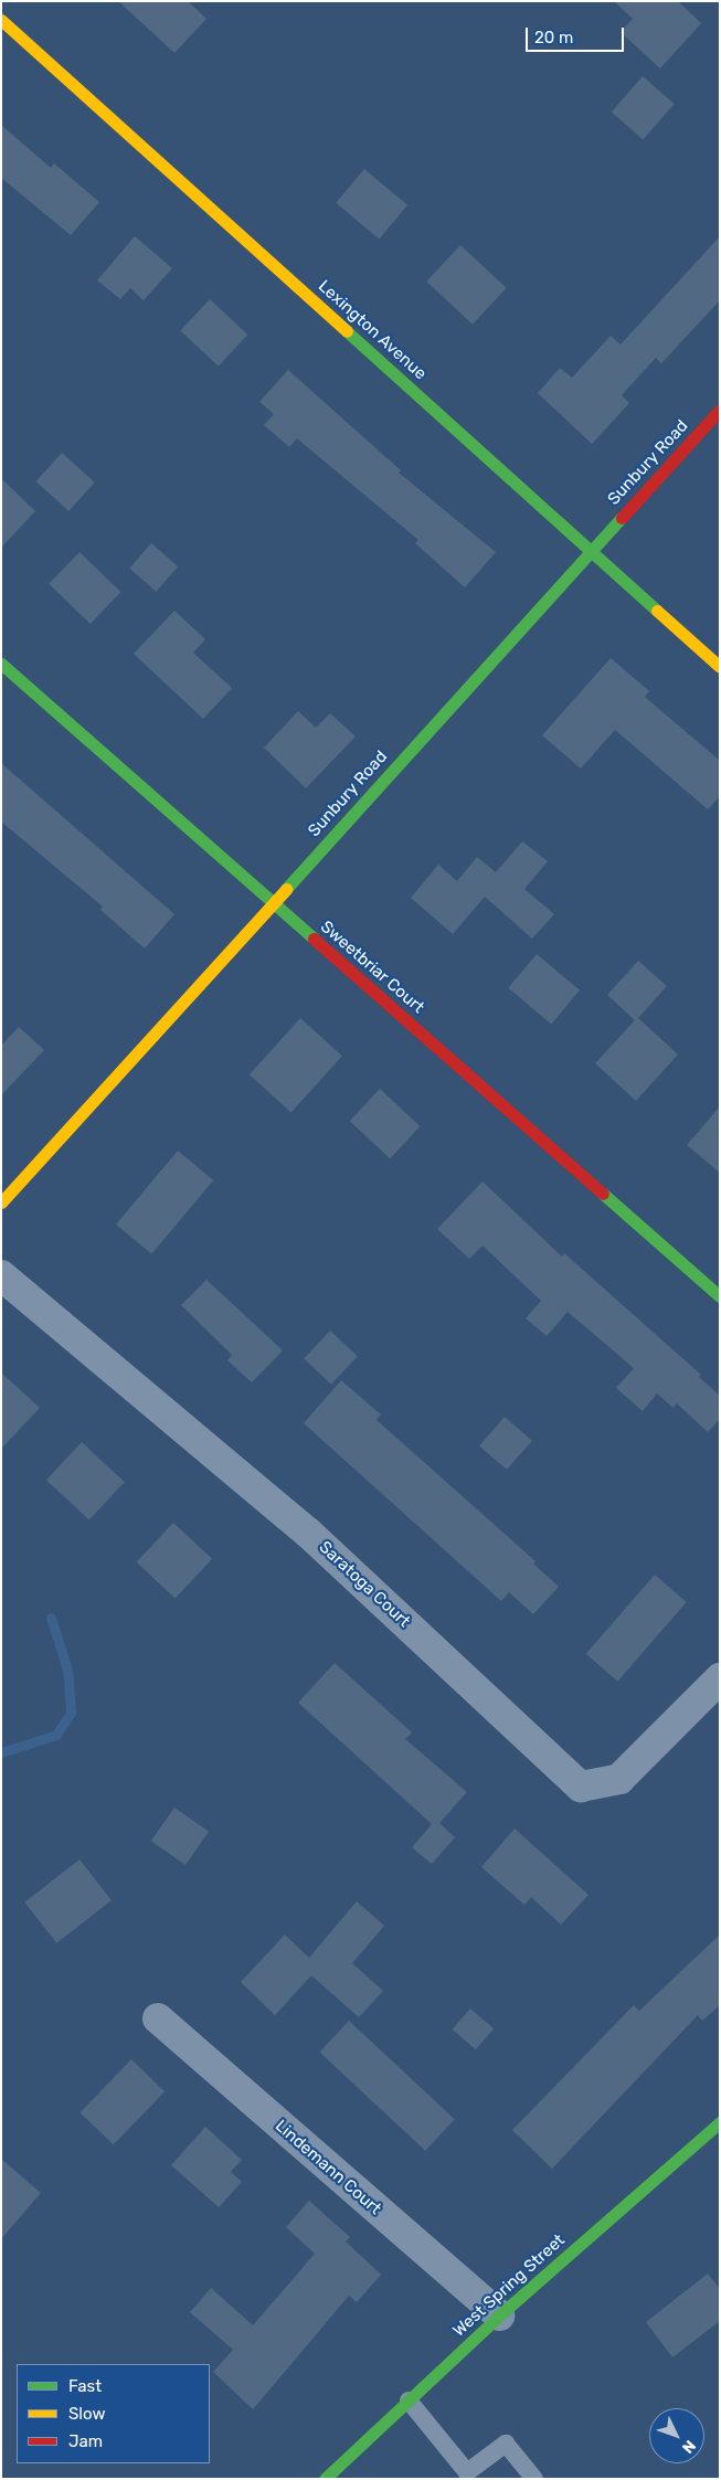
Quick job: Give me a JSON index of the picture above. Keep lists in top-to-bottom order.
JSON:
{
  "streets": {
    "street": [
      "Lexington Avenue",
      "Sunbury Road",
      "Sweetbriar Court",
      "Saratoga Court",
      "Lindemann Court",
      "West Spring Street"
    ]
  },
  "crossings": [
    ["Lexington Avenue", "Sunbury Road"],
    ["Sunbury Road", "Sweetbriar Court"],
    ["Lindemann Court", "West Spring Street"]
  ],
  "legend": ["Fast", "Slow", "Jam"],
  "scale_bar": "20 m",
  "north": "bottom right"
}
